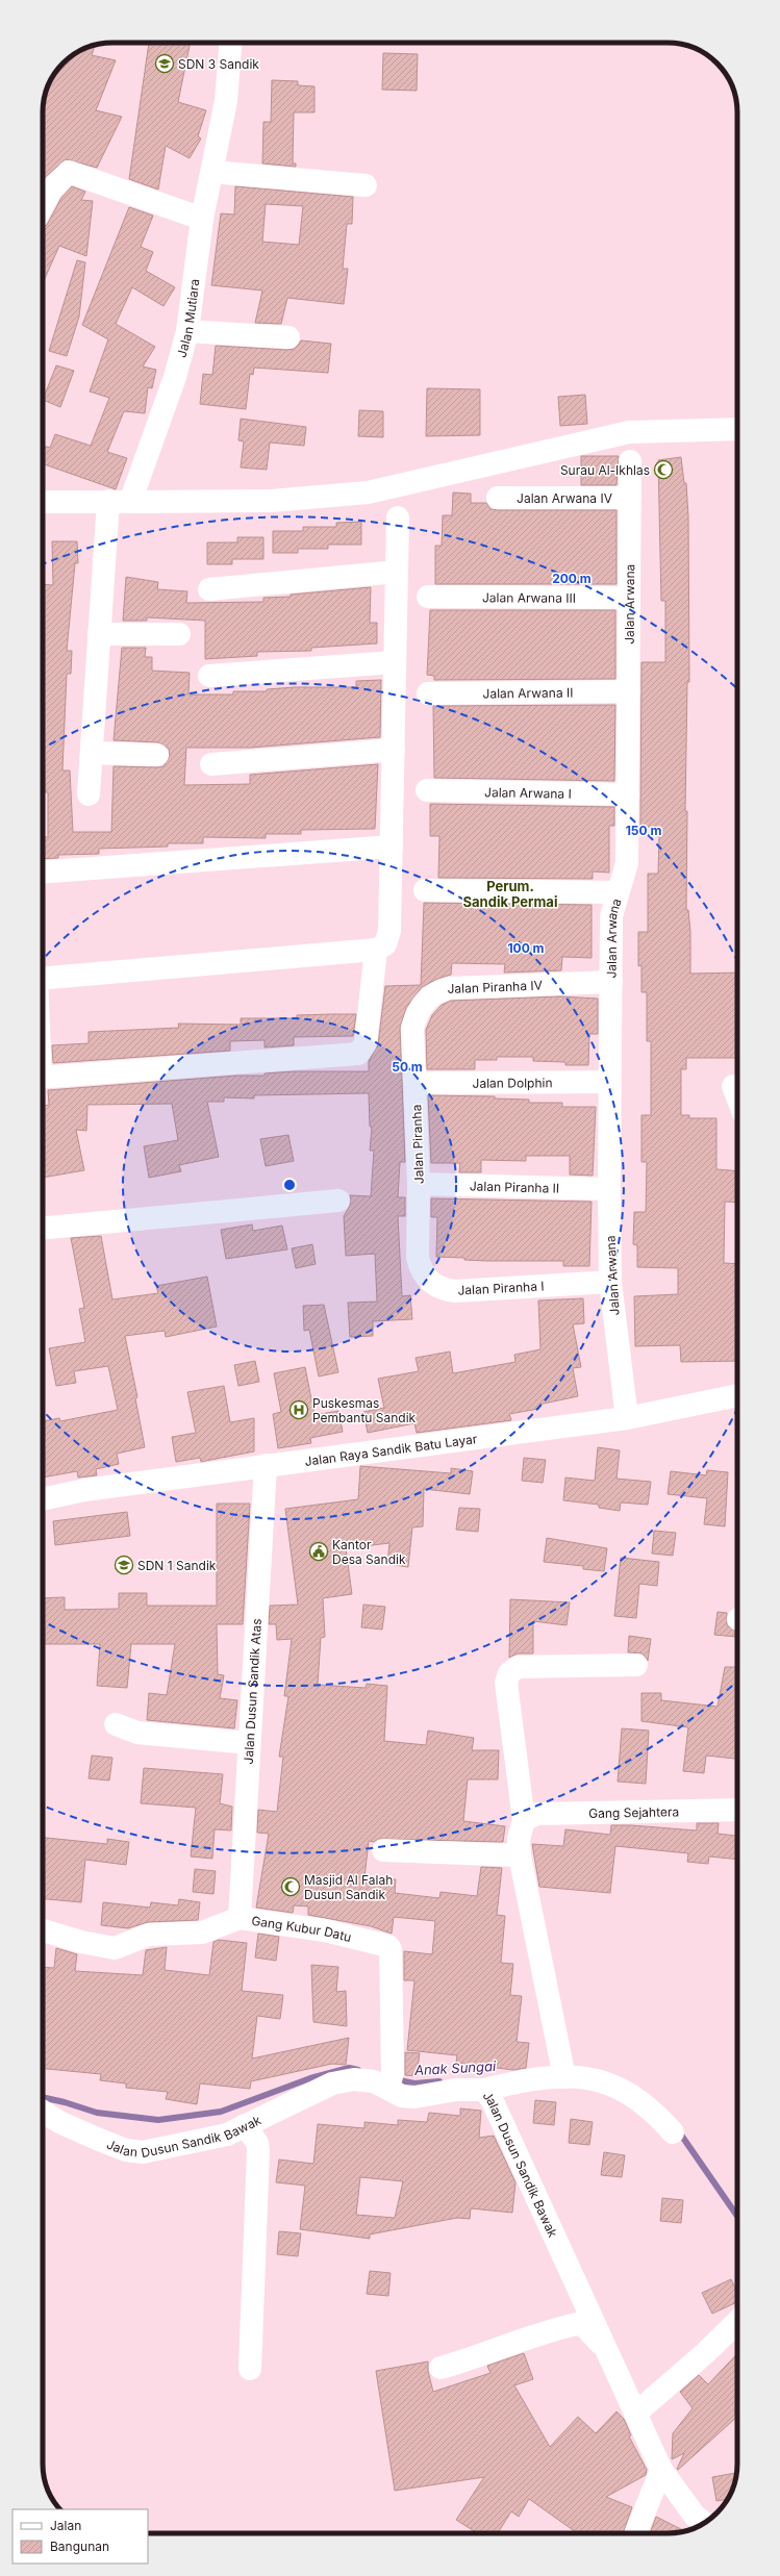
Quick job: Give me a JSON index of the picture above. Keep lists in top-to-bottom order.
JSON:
{
  "streets": {
    "street": [
      "Jalan Mutiara",
      "Jalan Arwana IV",
      "Jalan Arwana III",
      "Jalan Arwana",
      "Jalan Arwana II",
      "Jalan Arwana I",
      "Jalan Piranha IV",
      "Jalan Dolphin",
      "Jalan Piranha",
      "Jalan Piranha II",
      "Jalan Piranha I",
      "Jalan Raya Sandik Batu Layar",
      "Jalan Dusun Sandik Atas",
      "Gang Sejahtera",
      "Gang Kubur Datu",
      "Jalan Dusun Sandik Bawak"
    ]
  },
  "crossings": [
    ["Jalan Arwana IV", "Jalan Arwana"],
    ["Jalan Arwana III", "Jalan Arwana"],
    ["Jalan Arwana", "Jalan Arwana II"],
    ["Jalan Arwana", "Jalan Arwana I"],
    ["Jalan Arwana", "Jalan Piranha IV"],
    ["Jalan Arwana", "Jalan Dolphin"],
    ["Jalan Arwana", "Jalan Piranha II"],
    ["Jalan Arwana", "Jalan Piranha I"],
    ["Jalan Arwana", "Jalan Raya Sandik Batu Layar"],
    ["Jalan Piranha IV", "Jalan Piranha"],
    ["Jalan Dolphin", "Jalan Piranha"],
    ["Jalan Piranha", "Jalan Piranha II"],
    ["Jalan Piranha", "Jalan Piranha I"],
    ["Jalan Raya Sandik Batu Layar", "Jalan Dusun Sandik Atas"],
    ["Jalan Dusun Sandik Atas", "Gang Kubur Datu"],
    ["Gang Kubur Datu", "Jalan Dusun Sandik Bawak"]
  ],
  "districts": ["Perum. Sandik Permai"],
  "water": ["Anak Sungai"],
  "places": {
    "school or university": ["SDN 3 Sandik", "SDN 1 Sandik"],
    "mosque": ["Surau Al-Ikhlas", "Masjid Al Falah Dusun Sandik"],
    "hospital": ["Puskesmas Pembantu Sandik"],
    "public building": ["Kantor Desa Sandik"]
  },
  "legend": ["Jalan", "Bangunan"],
  "rings": [
    "200 m",
    "150 m",
    "100 m",
    "50 m"
  ]
}
